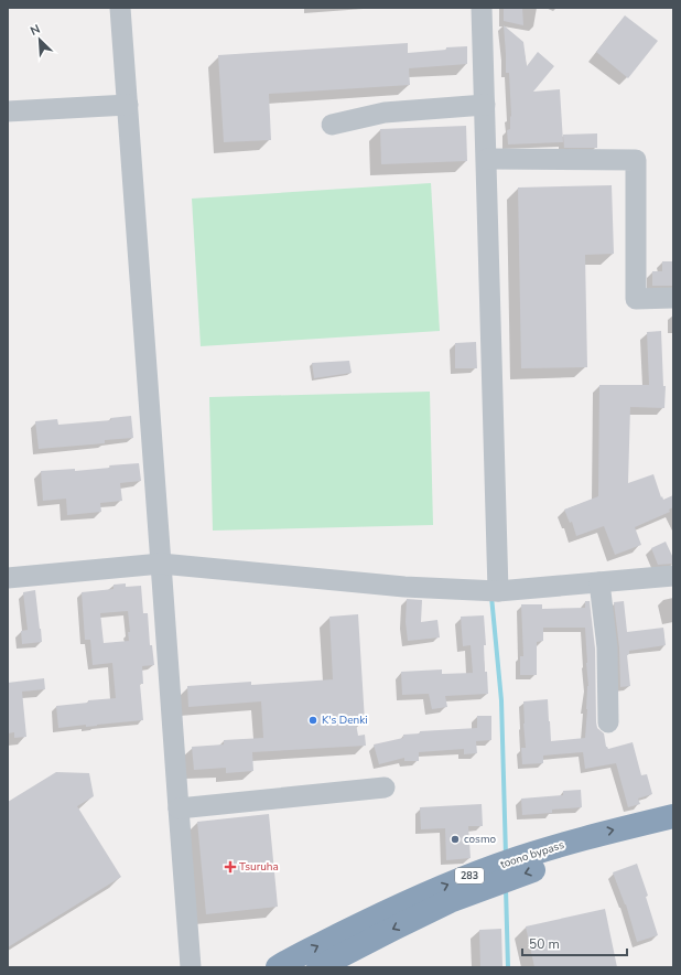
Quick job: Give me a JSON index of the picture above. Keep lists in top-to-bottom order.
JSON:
{
  "streets": {
    "highway": ["toono bypass", "283"]
  },
  "places": {
    "other": ["K's Denki", "cosmo"],
    "health": ["Tsuruha"]
  },
  "scale_bar": "50 m",
  "north": "top left"
}
